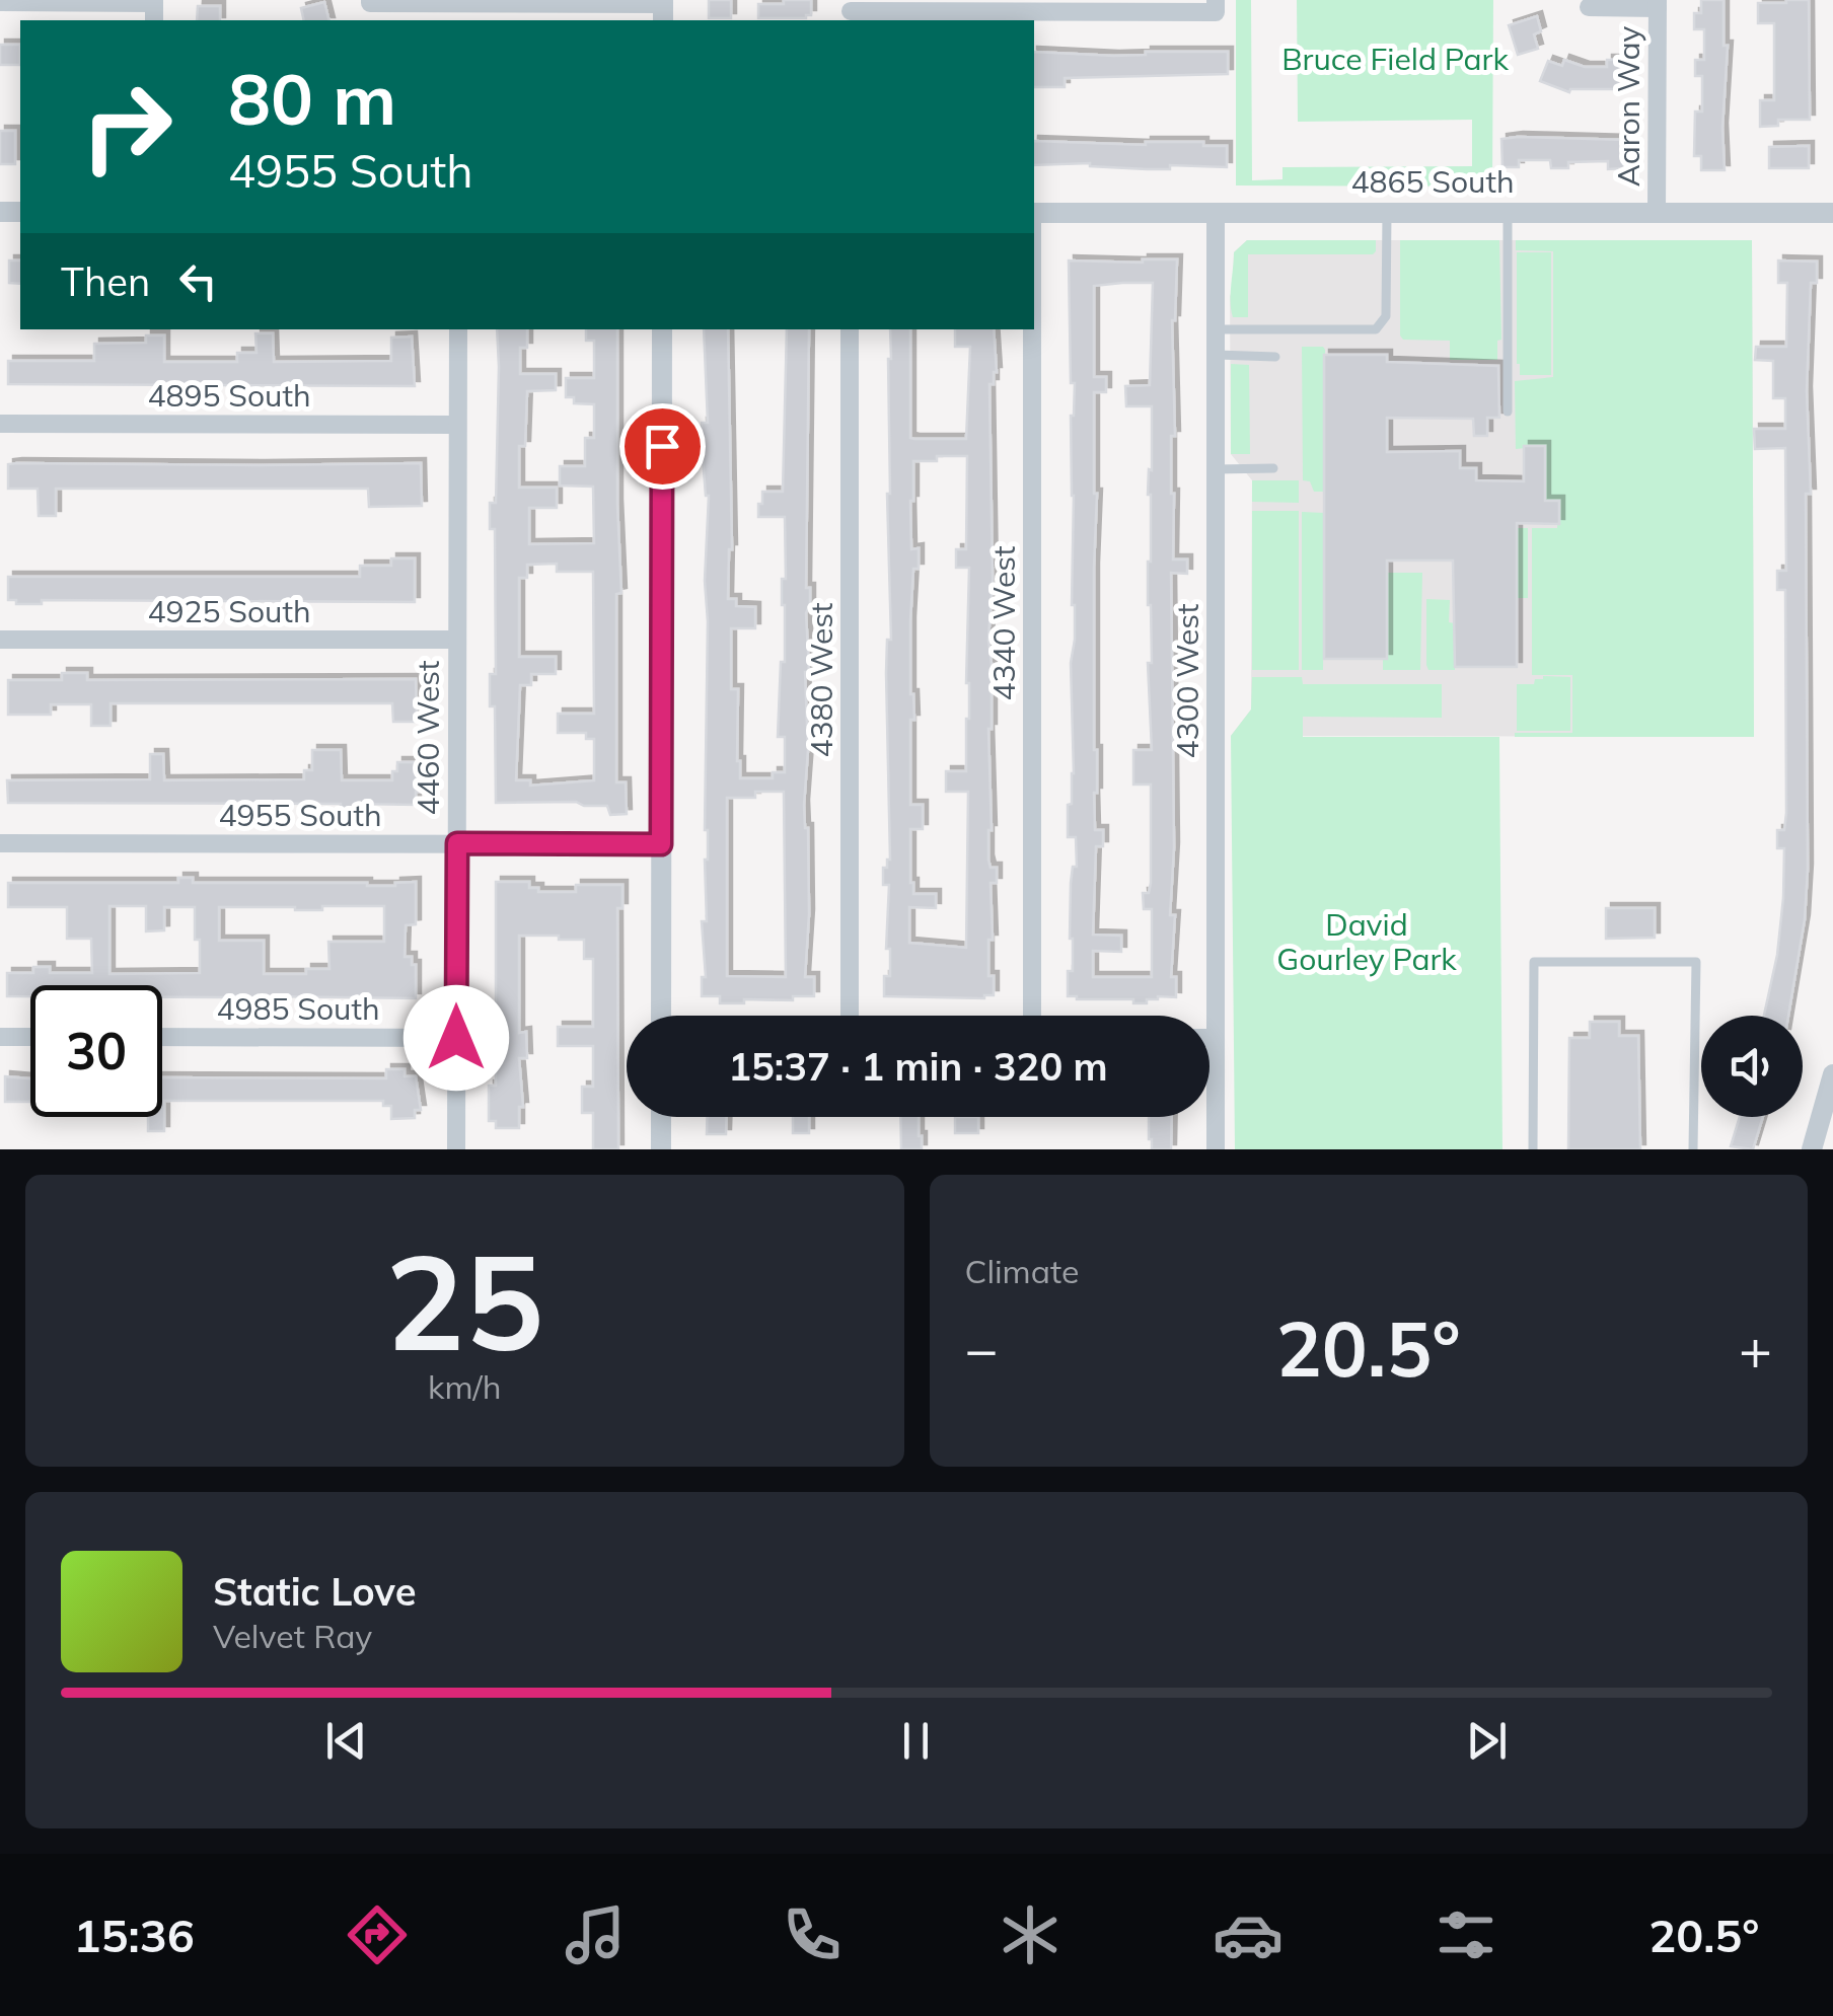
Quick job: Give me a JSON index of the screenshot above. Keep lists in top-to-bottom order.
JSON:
{
  "streets": {
    "street": [
      "Aaron Way",
      "4865 South",
      "4895 South",
      "4925 South",
      "4340 West",
      "4380 West",
      "4300 West",
      "4460 West",
      "4955 South",
      "4985 South"
    ]
  },
  "crossings": [
    ["Aaron Way", "4865 South"],
    ["4865 South", "4300 West"],
    ["4895 South", "4460 West"],
    ["4925 South", "4460 West"],
    ["4460 West", "4955 South"],
    ["4460 West", "4985 South"]
  ],
  "parks": ["Bruce Field Park", "David Gourley Park"],
  "page": {
    "turn": ["80 m", "4955 South"],
    "then": "Then",
    "limit": "30",
    "trip": "15:37 · 1 min · 320 m",
    "tile": [
      ["25", "km/h"],
      "Climate"
    ],
    "heat": ["−", "20.5°", "+"],
    "song": ["Static Love", "Velvet Ray"],
    "tabs": ["15:36", "20.5°"]
  }
}
